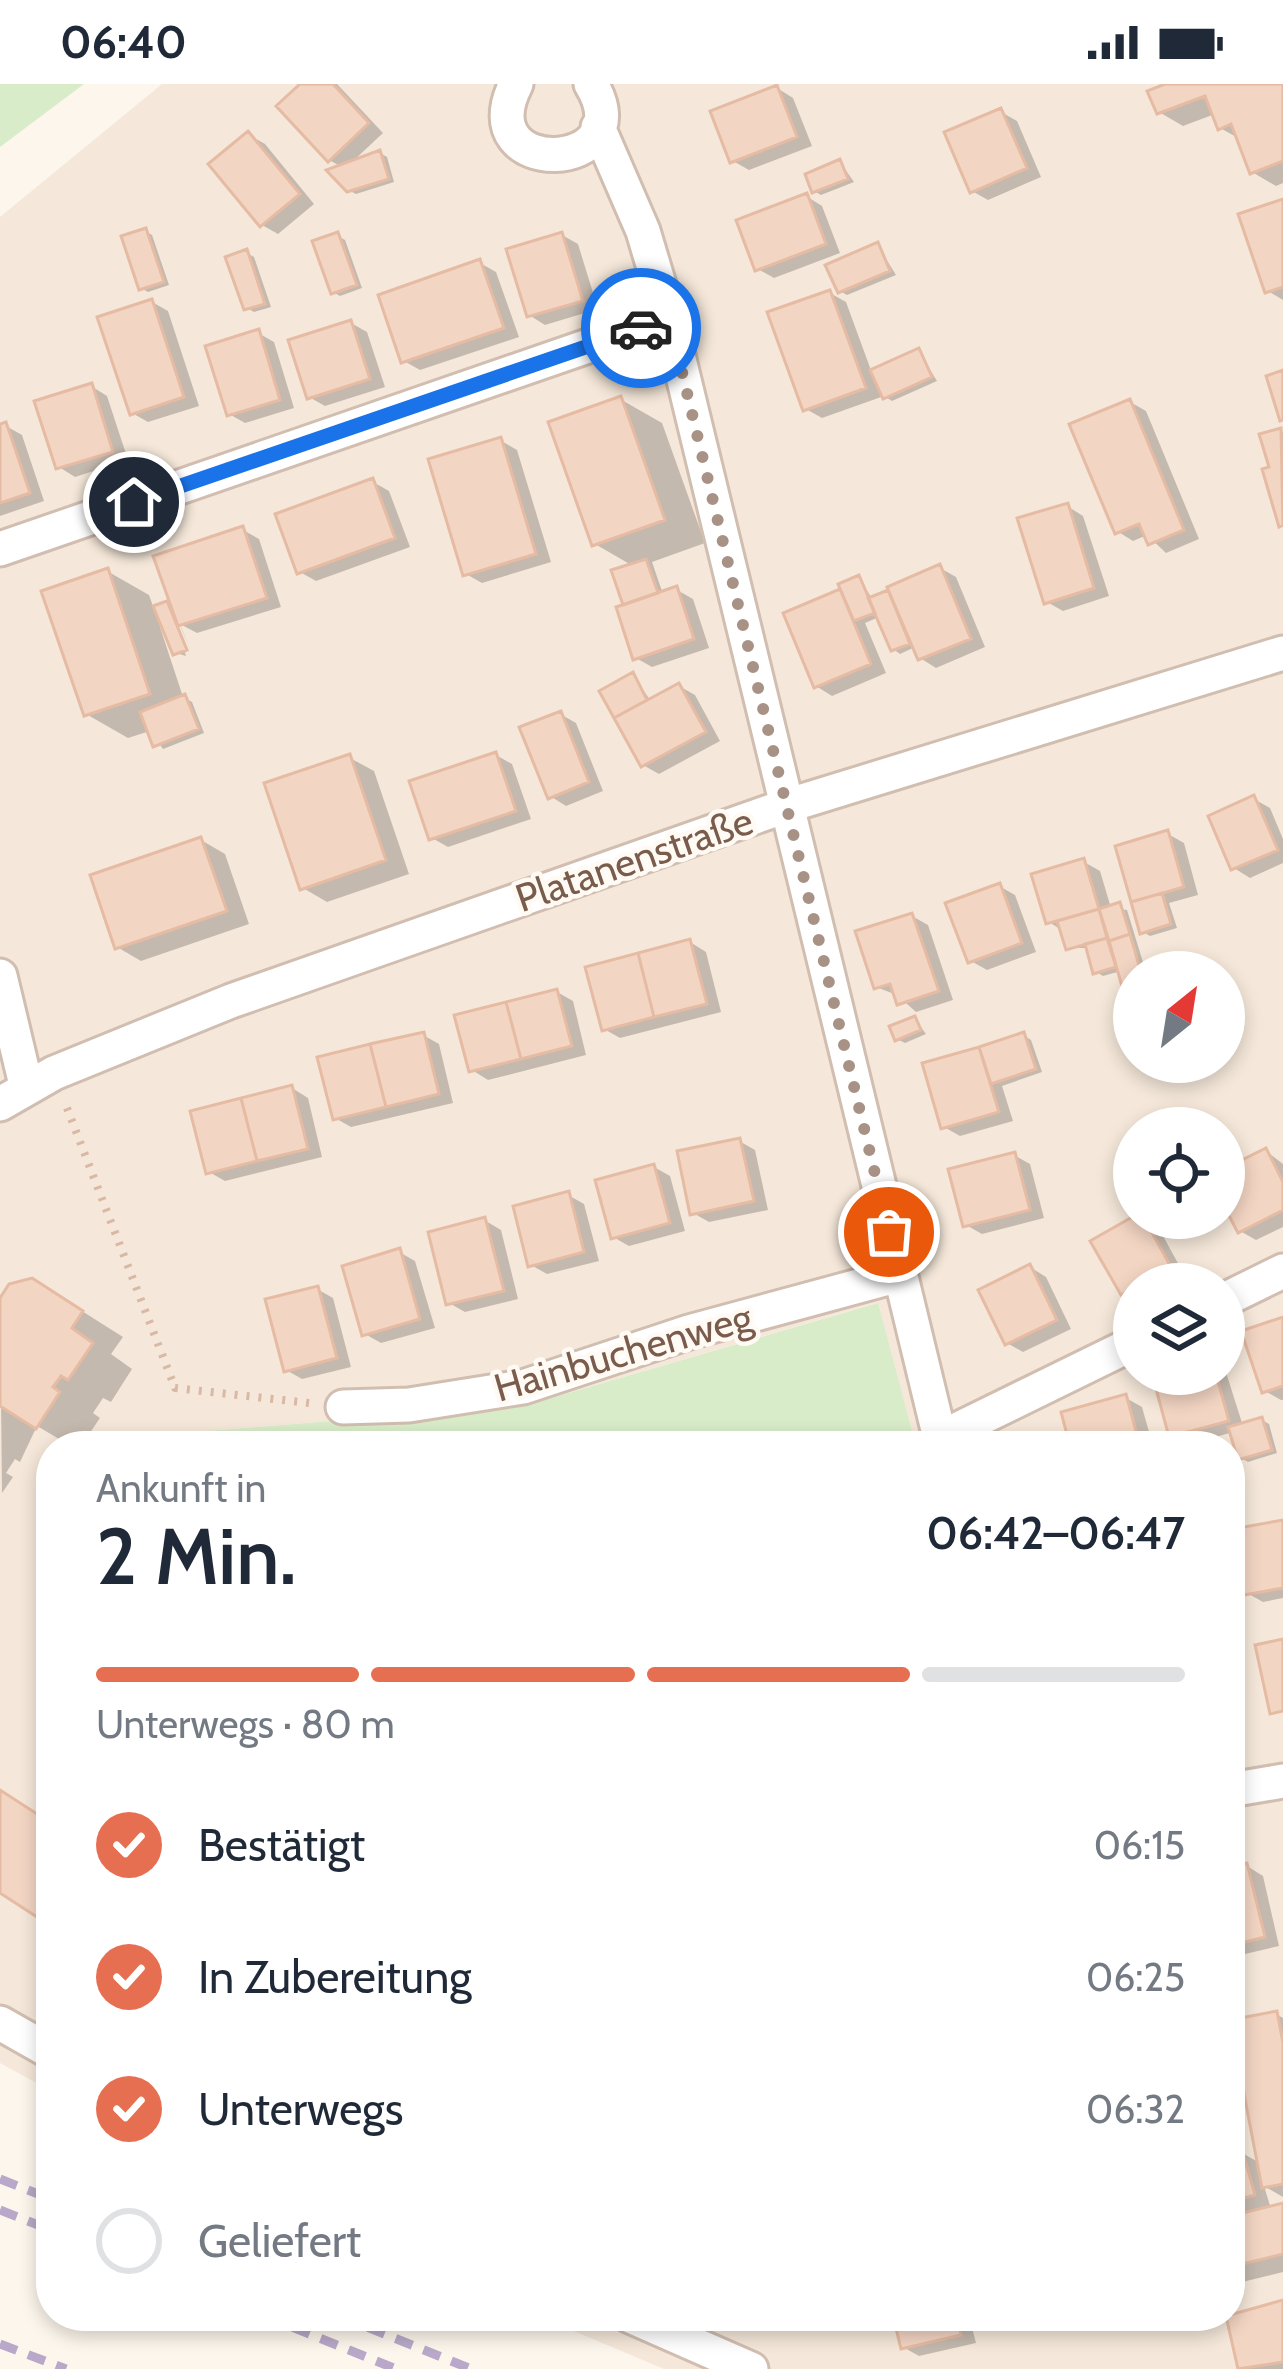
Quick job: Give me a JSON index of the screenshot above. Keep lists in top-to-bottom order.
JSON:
{
  "streets": {
    "street": ["Platanenstraße", "Hainbuchenweg"]
  },
  "north": "top right",
  "page": {
    "status": "06:40",
    "heading": ["2 Min.", "Ankunft in", "06:42–06:47"],
    "bar": "Unterwegs · 80 m",
    "list": [
      ["Bestätigt", "06:15"],
      ["In Zubereitung", "06:25"],
      ["Unterwegs", "06:32"],
      "Geliefert"
    ]
  }
}
